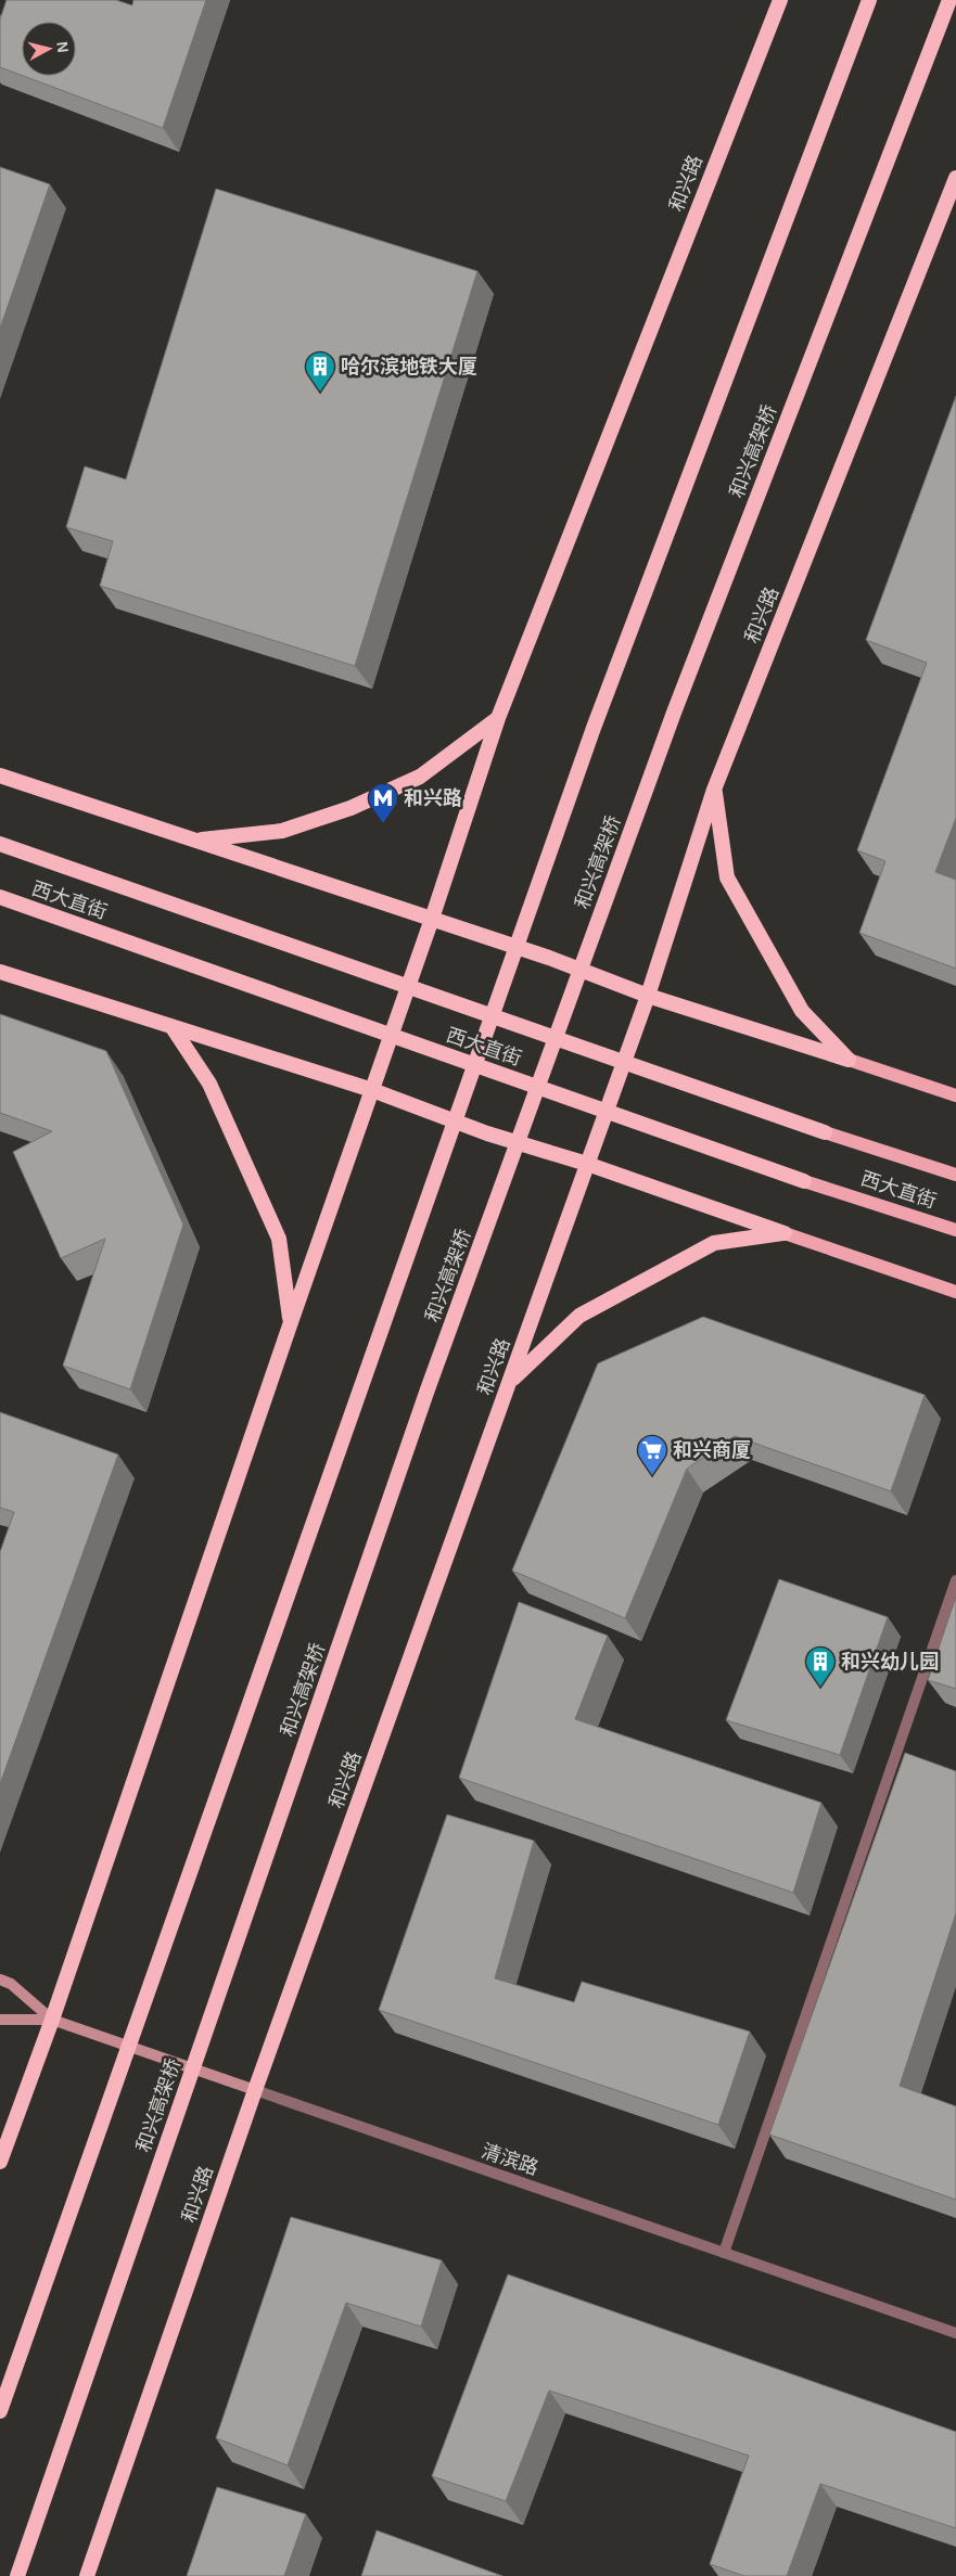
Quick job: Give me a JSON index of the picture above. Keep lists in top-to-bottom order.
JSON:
{
  "streets": {
    "highway": ["和兴路", "和兴高架桥", "西大直街"],
    "main road": ["清滨路"]
  },
  "crossings": [
    ["和兴路", "清滨路"]
  ],
  "places": {
    "building": ["哈尔滨地铁大厦", "和兴幼儿园"],
    "metro station": ["和兴路"],
    "supermarket": ["和兴商厦"]
  },
  "north": "right"
}
